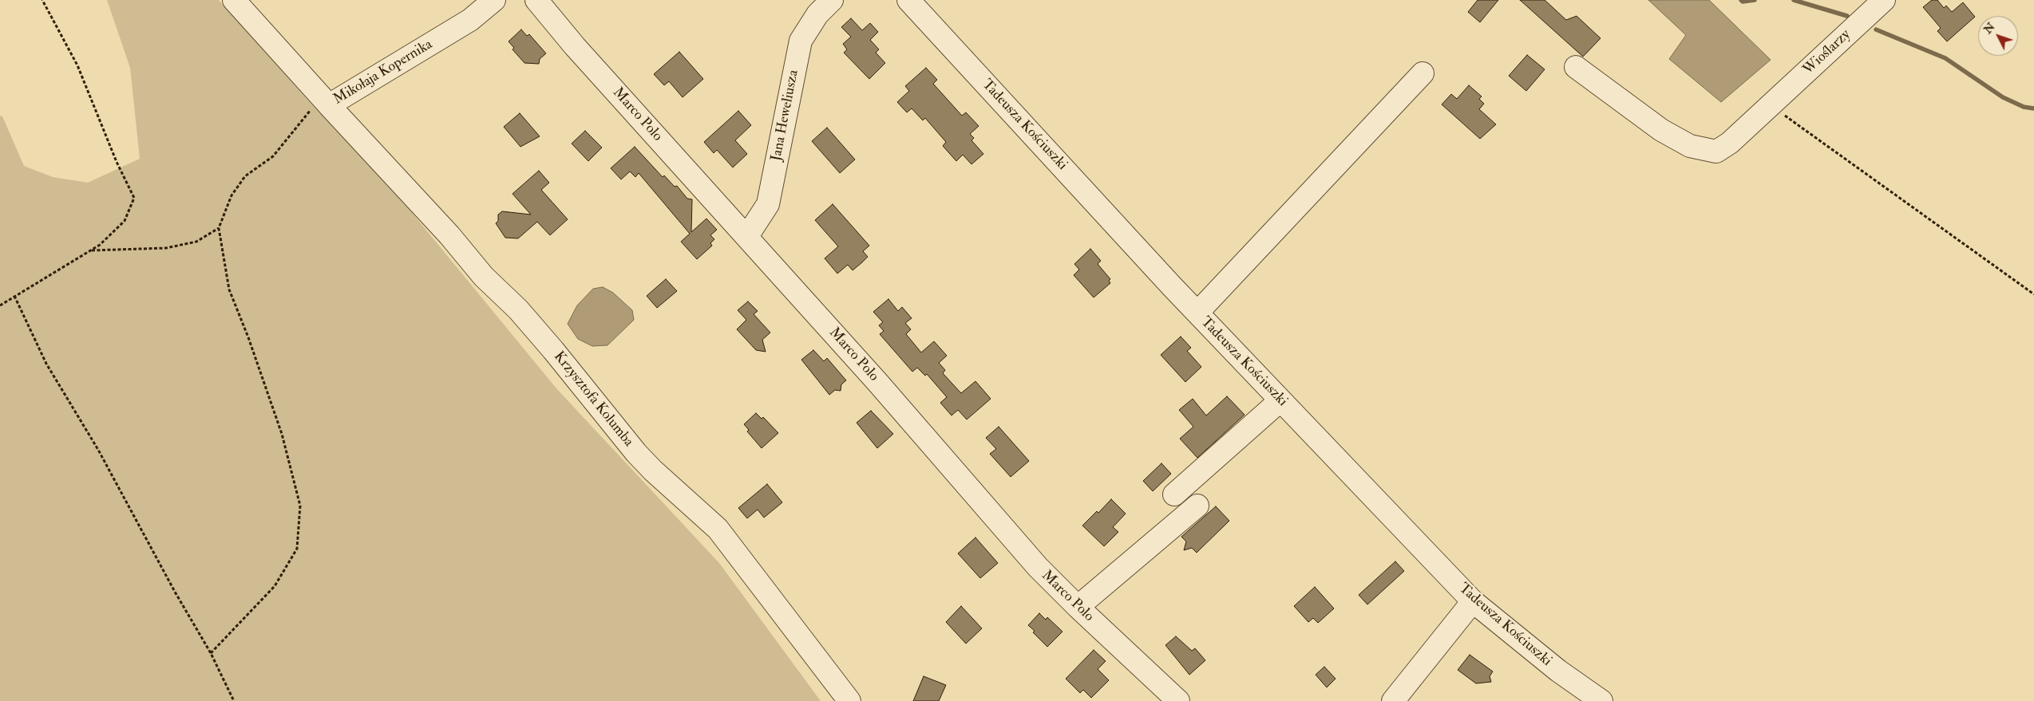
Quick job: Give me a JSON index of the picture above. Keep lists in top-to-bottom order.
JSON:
{
  "streets": {
    "street": [
      "Wioślarzy",
      "Mikołaja Kopernika",
      "Marco Polo",
      "Jana Heweliusza",
      "Tadeusza Kościuszki",
      "Krzysztofa Kolumba"
    ]
  },
  "crossings": [
    ["Mikołaja Kopernika", "Krzysztofa Kolumba"],
    ["Marco Polo", "Jana Heweliusza"]
  ],
  "north": "top left"
}
